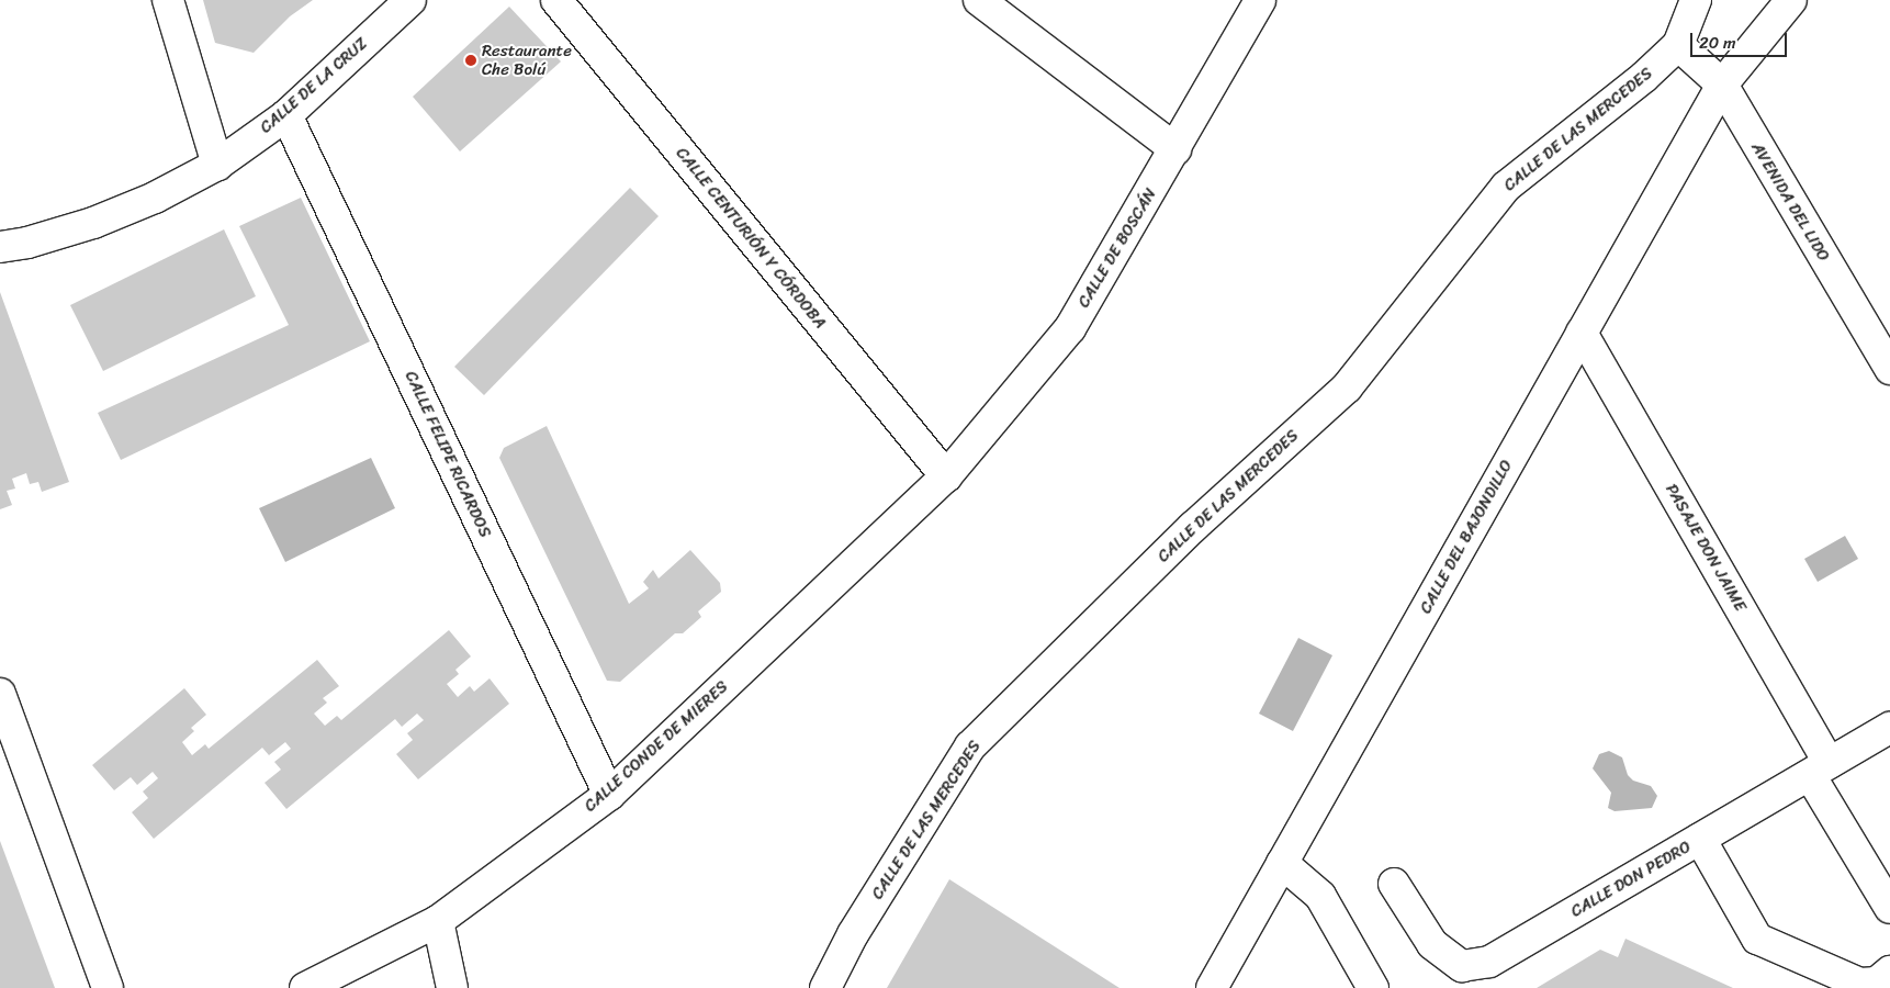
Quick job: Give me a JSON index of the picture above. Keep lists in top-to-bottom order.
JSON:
{
  "streets": {
    "street": [
      "CALLE DE LA CRUZ",
      "CALLE DE LAS MERCEDES",
      "AVENIDA DEL LIDO",
      "CALLE CENTURIÓN Y CÓRDOBA",
      "CALLE DE BOSCÁN",
      "CALLE FELIPE RICARDOS",
      "CALLE DEL BAJONDILLO",
      "PASAJE DON JAIME",
      "CALLE CONDE DE MIERES",
      "CALLE DON PEDRO"
    ]
  },
  "crossings": [
    ["CALLE DE LA CRUZ", "CALLE FELIPE RICARDOS"],
    ["CALLE DE LAS MERCEDES", "AVENIDA DEL LIDO"],
    ["AVENIDA DEL LIDO", "CALLE DEL BAJONDILLO"],
    ["CALLE CENTURIÓN Y CÓRDOBA", "CALLE DE BOSCÁN"],
    ["CALLE CENTURIÓN Y CÓRDOBA", "CALLE CONDE DE MIERES"],
    ["CALLE DE BOSCÁN", "CALLE CONDE DE MIERES"],
    ["CALLE FELIPE RICARDOS", "CALLE CONDE DE MIERES"],
    ["CALLE DEL BAJONDILLO", "PASAJE DON JAIME"],
    ["PASAJE DON JAIME", "CALLE DON PEDRO"]
  ],
  "places": ["Restaurante Che Bolú"],
  "scale_bar": "20 m"
}
